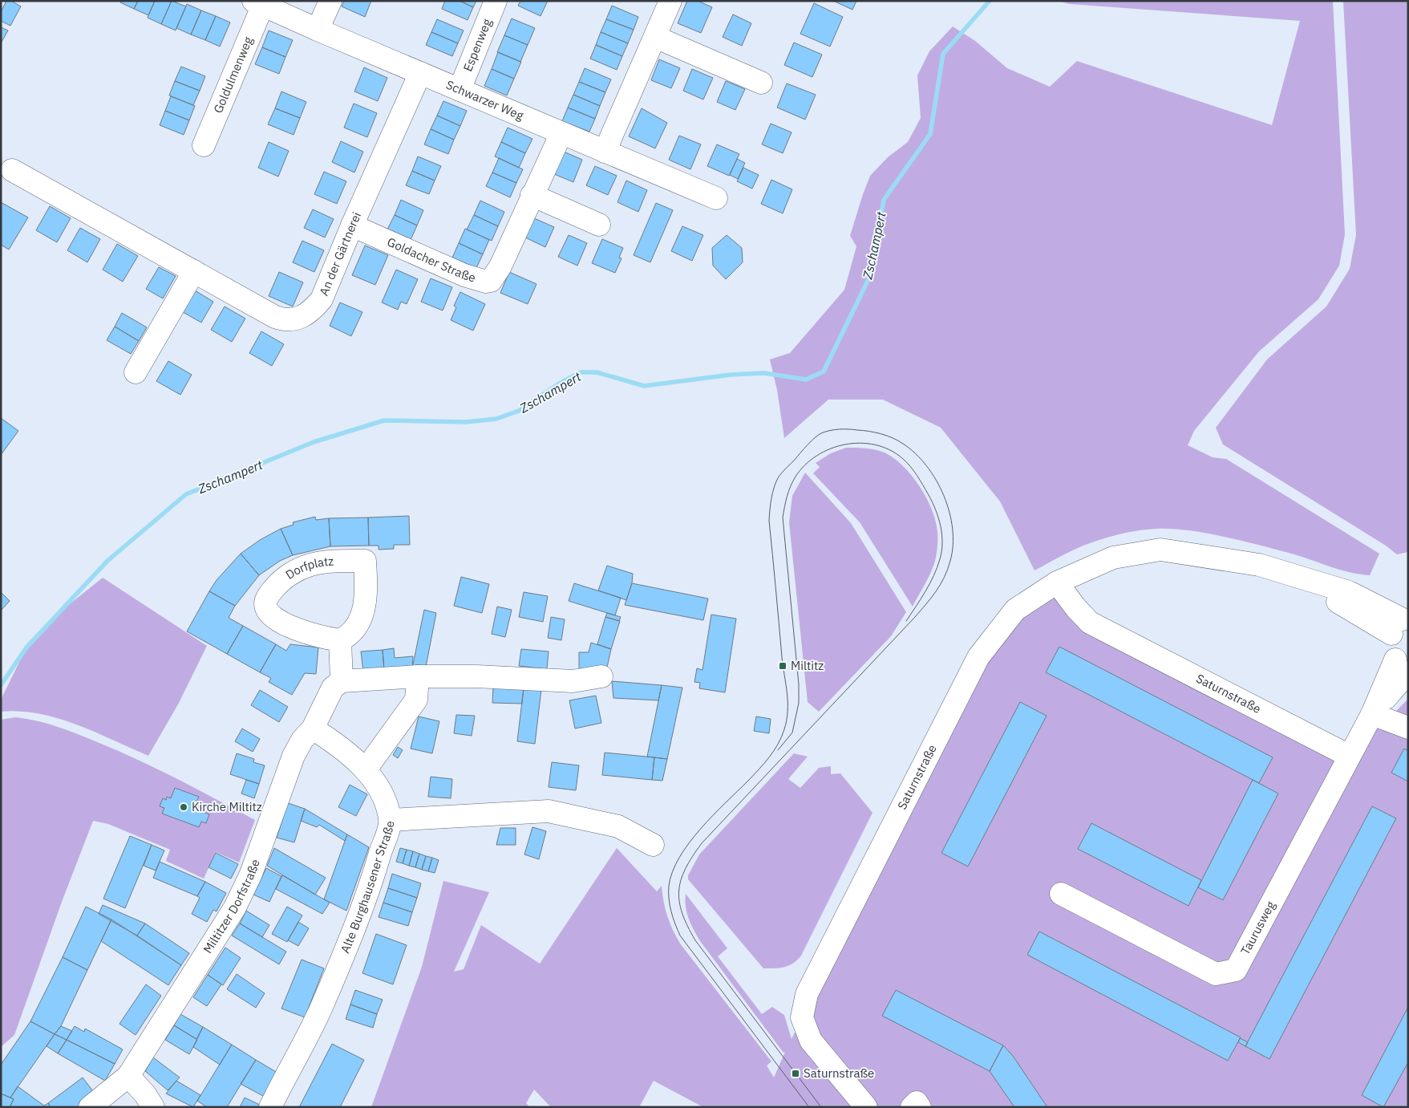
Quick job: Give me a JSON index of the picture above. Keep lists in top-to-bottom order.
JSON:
{
  "streets": {
    "street": [
      "Espenweg",
      "Goldulmenweg",
      "Schwarzer Weg",
      "An der Gärtnerei",
      "Goldacher Straße",
      "Dorfplatz",
      "Saturnstraße",
      "Alte Burghausener Straße",
      "Miltitzer Dorfstraße",
      "Taurusweg"
    ]
  },
  "crossings": [
    ["Espenweg", "Schwarzer Weg"],
    ["Goldulmenweg", "Schwarzer Weg"],
    ["Schwarzer Weg", "An der Gärtnerei"],
    ["Schwarzer Weg", "Goldacher Straße"],
    ["An der Gärtnerei", "Goldacher Straße"],
    ["Saturnstraße", "Taurusweg"]
  ],
  "water": ["Zschampert"],
  "places": {
    "transit": ["Miltitz", "Saturnstraße"],
    "other": ["Kirche Miltitz"]
  }
}
